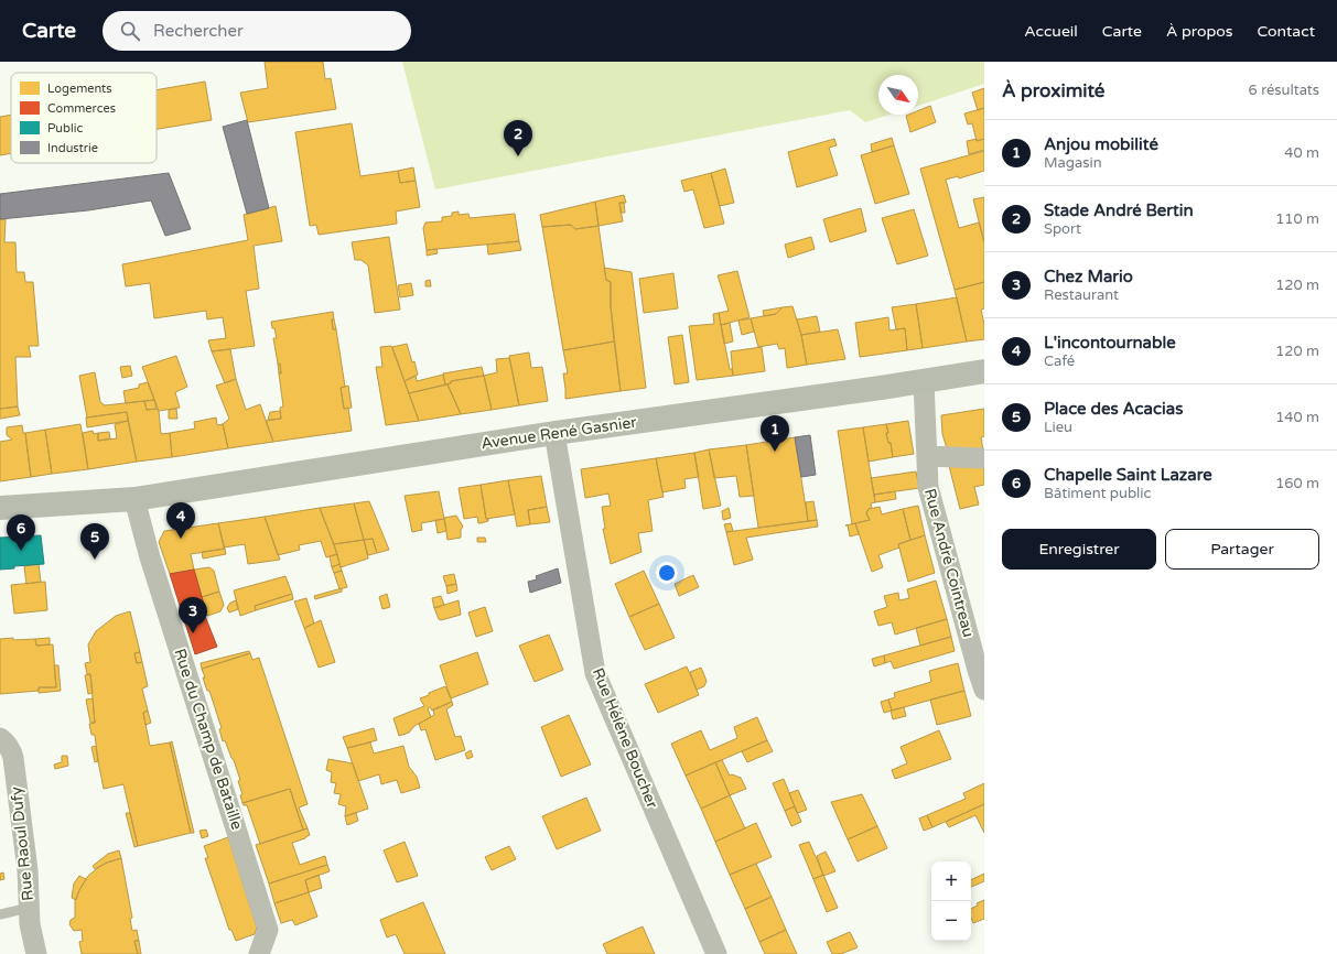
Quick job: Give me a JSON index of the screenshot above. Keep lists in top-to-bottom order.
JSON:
{
  "streets": {
    "main road": ["Avenue René Gasnier"],
    "street": [
      "Rue André Cointreau",
      "Rue Hélène Boucher",
      "Rue du Champ de Bataille",
      "Rue Raoul Dufy"
    ]
  },
  "crossings": [
    ["Avenue René Gasnier", "Rue André Cointreau"],
    ["Avenue René Gasnier", "Rue Hélène Boucher"],
    ["Avenue René Gasnier", "Rue du Champ de Bataille"]
  ],
  "legend": [
    "Logements",
    "Commerces",
    "Public",
    "Industrie"
  ],
  "north": "bottom right",
  "page": {
    "header": "Carte",
    "search": "Rechercher",
    "nav": [
      "Accueil",
      "Carte",
      "À propos",
      "Contact"
    ],
    "heading": ["À proximité", "6 résultats"],
    "list": [
      {
        "mark": "1",
        "name": "Anjou mobilité",
        "note": "Magasin",
        "value": "40 m"
      },
      {
        "mark": "2",
        "name": "Stade André Bertin",
        "note": "Sport",
        "value": "110 m"
      },
      {
        "mark": "3",
        "name": "Chez Mario",
        "note": "Restaurant",
        "value": "120 m"
      },
      {
        "mark": "4",
        "name": "L'incontournable",
        "note": "Café",
        "value": "120 m"
      },
      {
        "mark": "5",
        "name": "Place des Acacias",
        "note": "Lieu",
        "value": "140 m"
      },
      {
        "mark": "6",
        "name": "Chapelle Saint Lazare",
        "note": "Bâtiment public",
        "value": "160 m"
      }
    ],
    "pins": [
      "2",
      "1",
      "4",
      "6",
      "5",
      "3"
    ],
    "buttons": ["Enregistrer", "Partager"],
    "map_buttons": ["+", "−"]
  }
}
